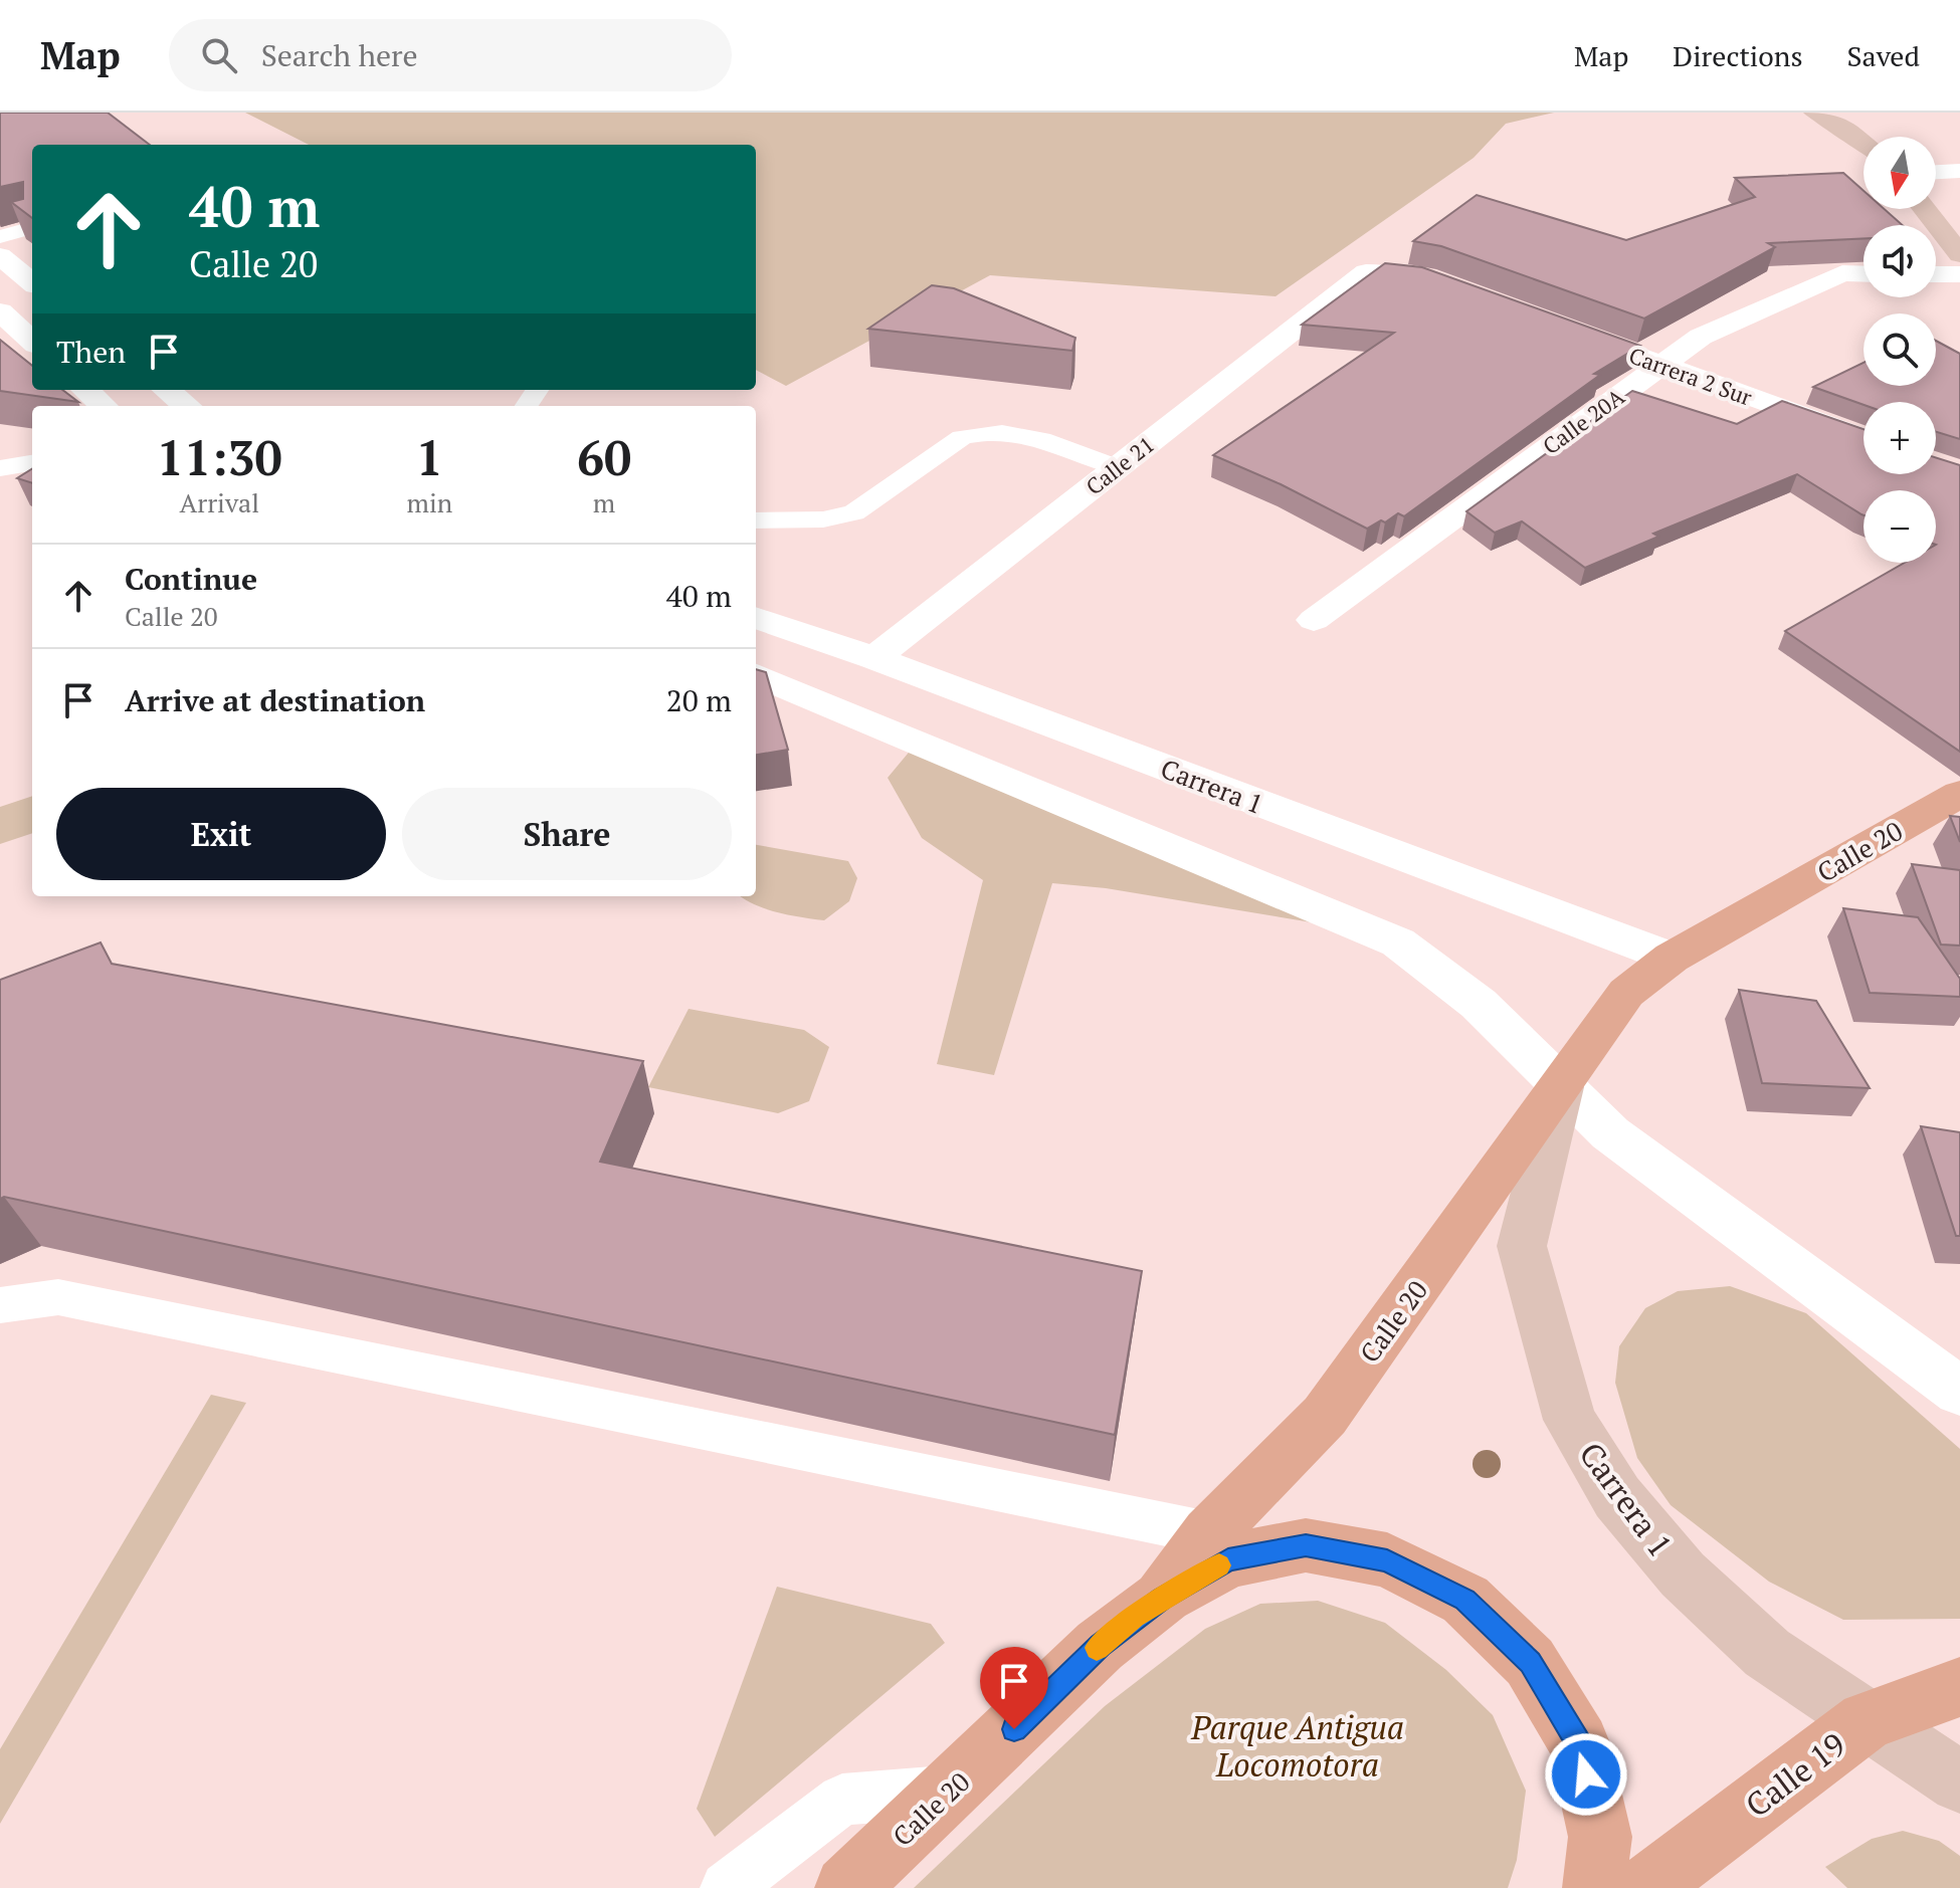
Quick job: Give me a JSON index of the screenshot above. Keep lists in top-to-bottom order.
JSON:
{
  "streets": {
    "main road": ["Carrera 1", "Calle 20", "Calle 19"],
    "street": ["Carrera 2 Sur", "Calle 20A", "Calle 21"]
  },
  "crossings": [
    ["Carrera 2 Sur", "Calle 20A"],
    ["Calle 21", "Carrera 1"],
    ["Carrera 1", "Calle 20"],
    ["Carrera 1", "Calle 19"]
  ],
  "parks": ["Parque Antigua Locomotora"],
  "north": "bottom",
  "page": {
    "header": "Map",
    "search": "Search here",
    "nav": ["Map", "Directions", "Saved"],
    "map_buttons": ["+", "−"],
    "turn": ["40 m", "Calle 20"],
    "then": "Then",
    "eta": [
      "11:30",
      "Arrival",
      "1",
      "min",
      "60",
      "m"
    ],
    "list": [
      {
        "name": "Continue",
        "note": "Calle 20",
        "value": "40 m"
      },
      {
        "name": "Arrive at destination",
        "value": "20 m"
      }
    ],
    "buttons": ["Exit", "Share"]
  }
}
